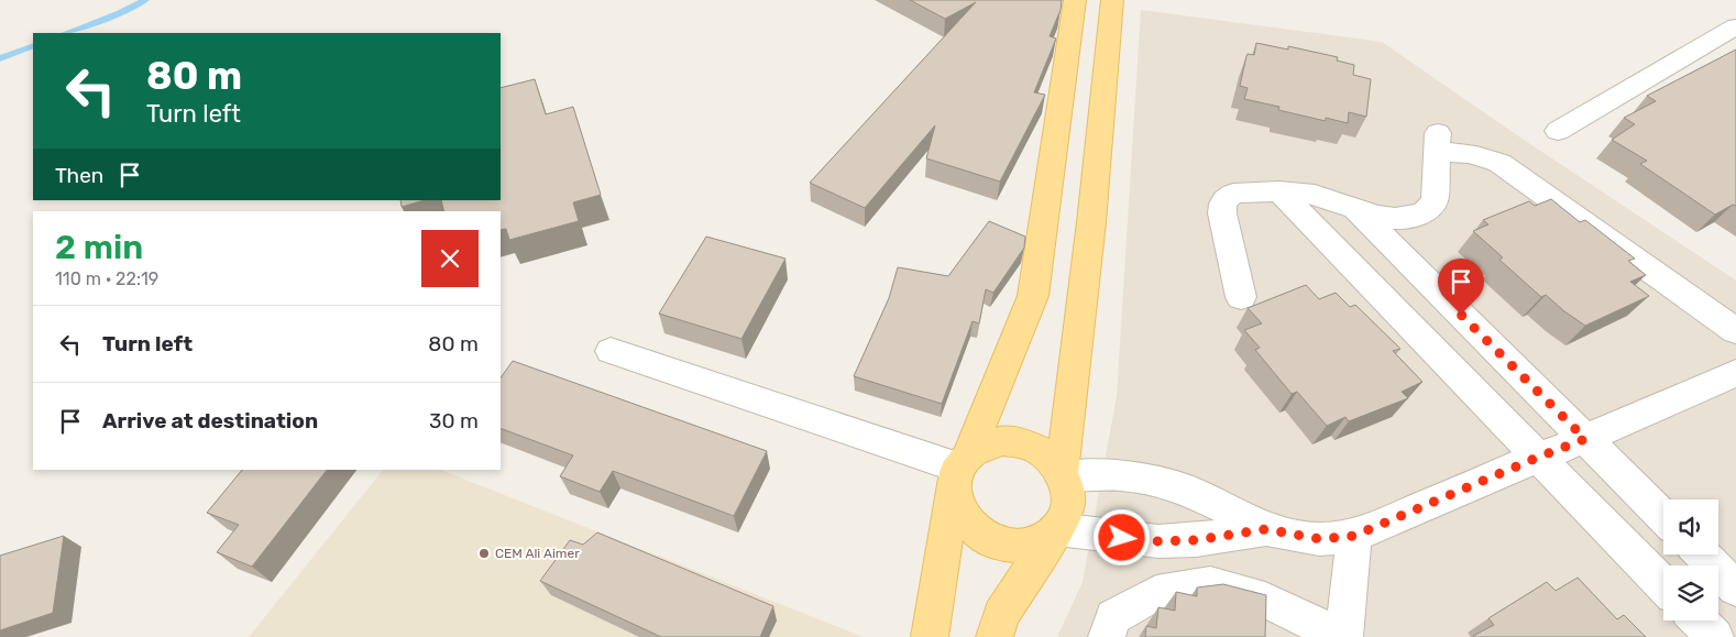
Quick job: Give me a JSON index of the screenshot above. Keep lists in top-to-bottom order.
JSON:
{
  "places": ["CEM Ali Aimer"],
  "page": {
    "turn": ["80 m", "Turn left"],
    "then": "Then",
    "heading": ["2 min", "110 m · 22:19"],
    "list": [
      {
        "name": "Turn left",
        "value": "80 m"
      },
      {
        "name": "Arrive at destination",
        "value": "30 m"
      }
    ]
  }
}
